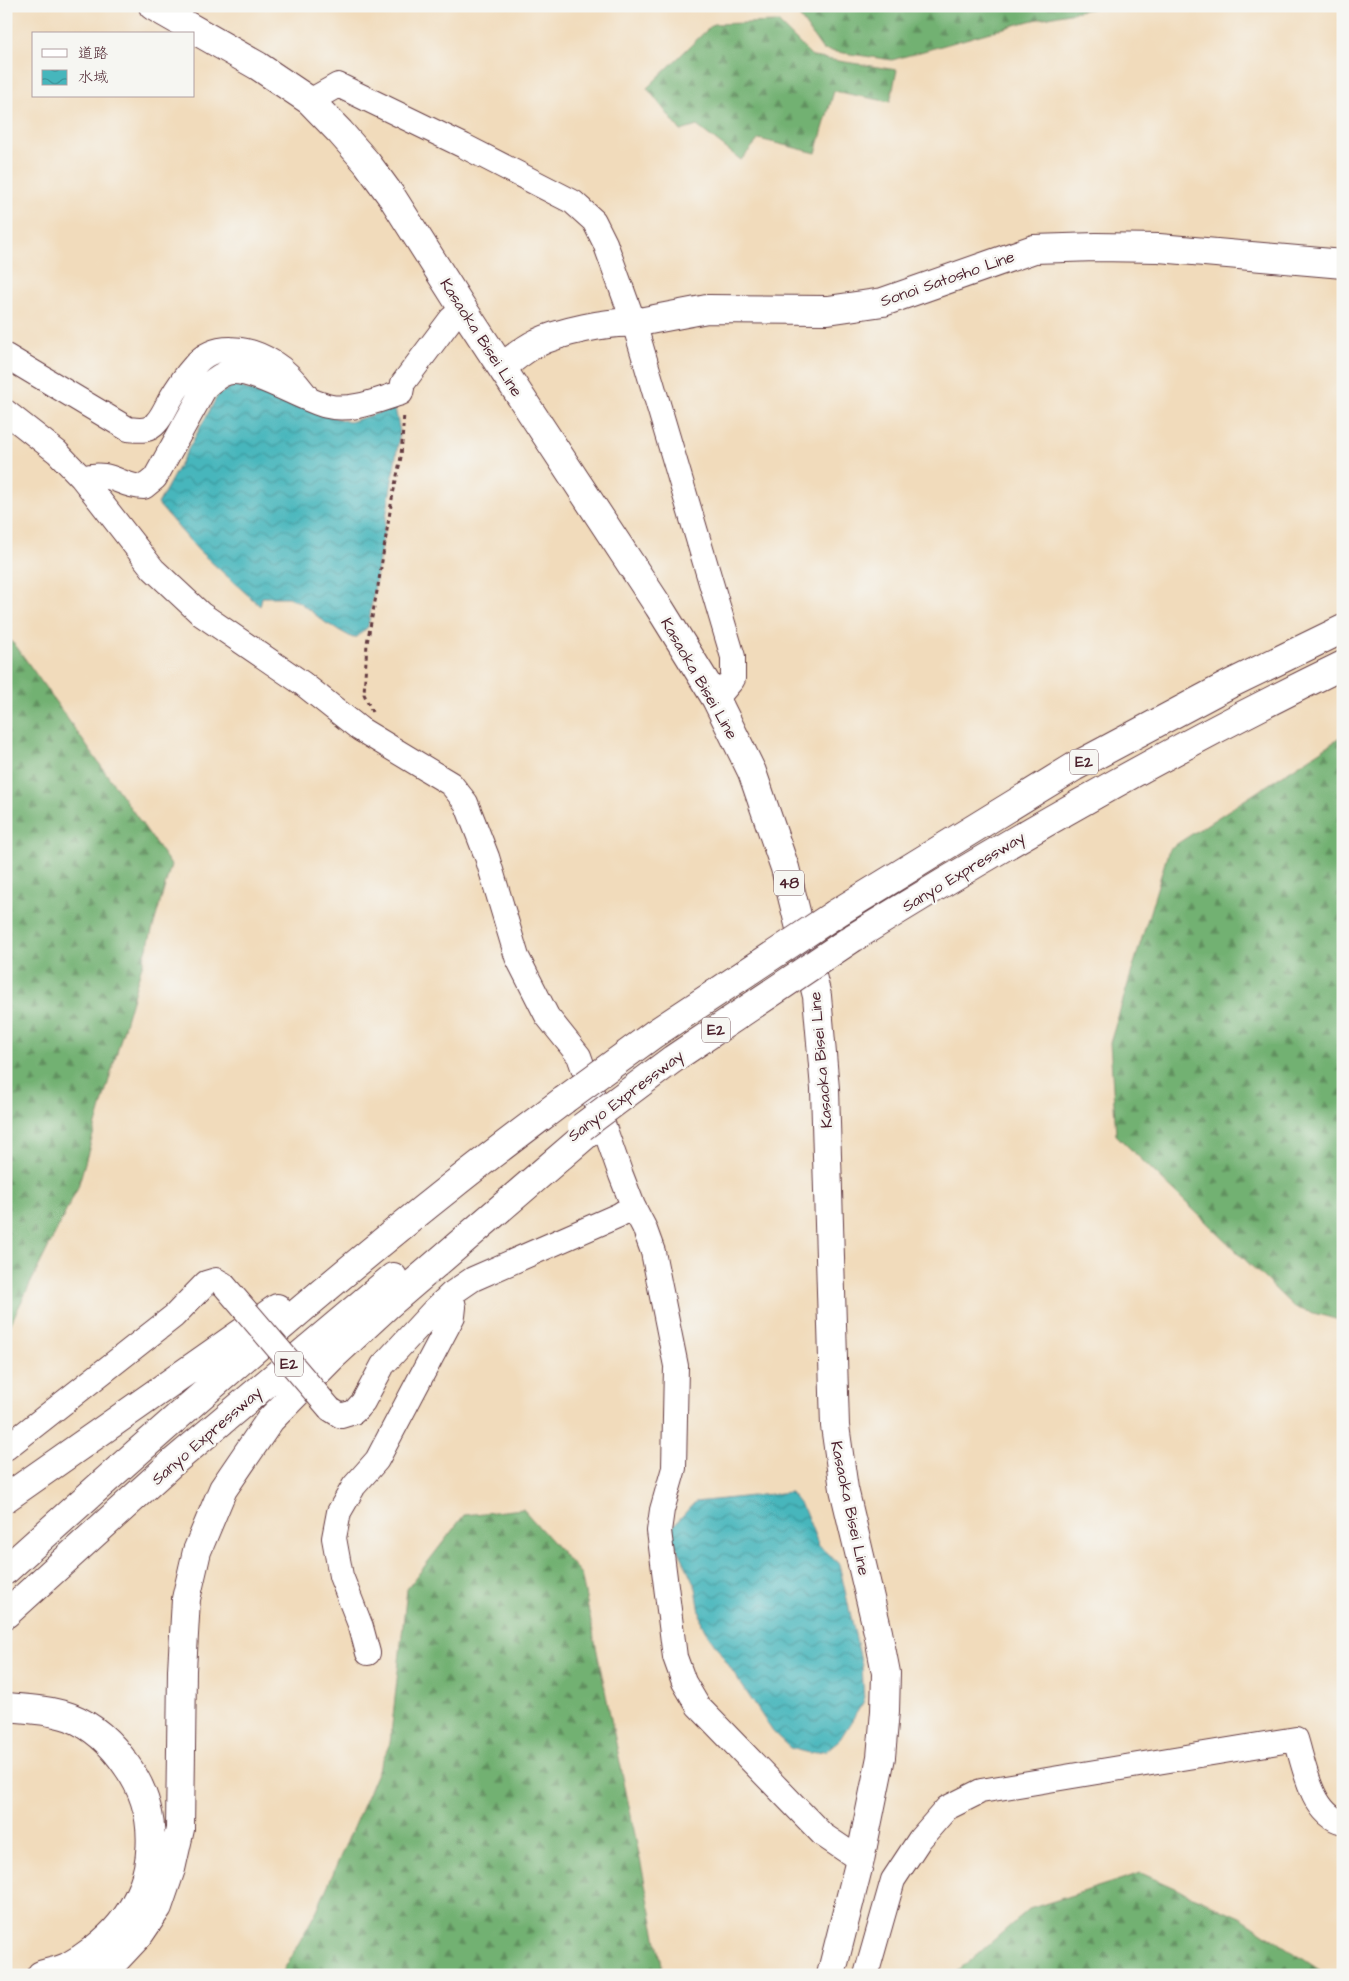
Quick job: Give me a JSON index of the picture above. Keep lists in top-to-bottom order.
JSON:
{
  "streets": {
    "main road": [
      "Sonoi Satosho Line",
      "Kasaoka Bisei Line",
      "E2",
      "Sanyo Expressway",
      "48"
    ]
  },
  "crossings": [
    ["Sonoi Satosho Line", "Kasaoka Bisei Line"]
  ],
  "legend": ["道路", "水域"]
}
